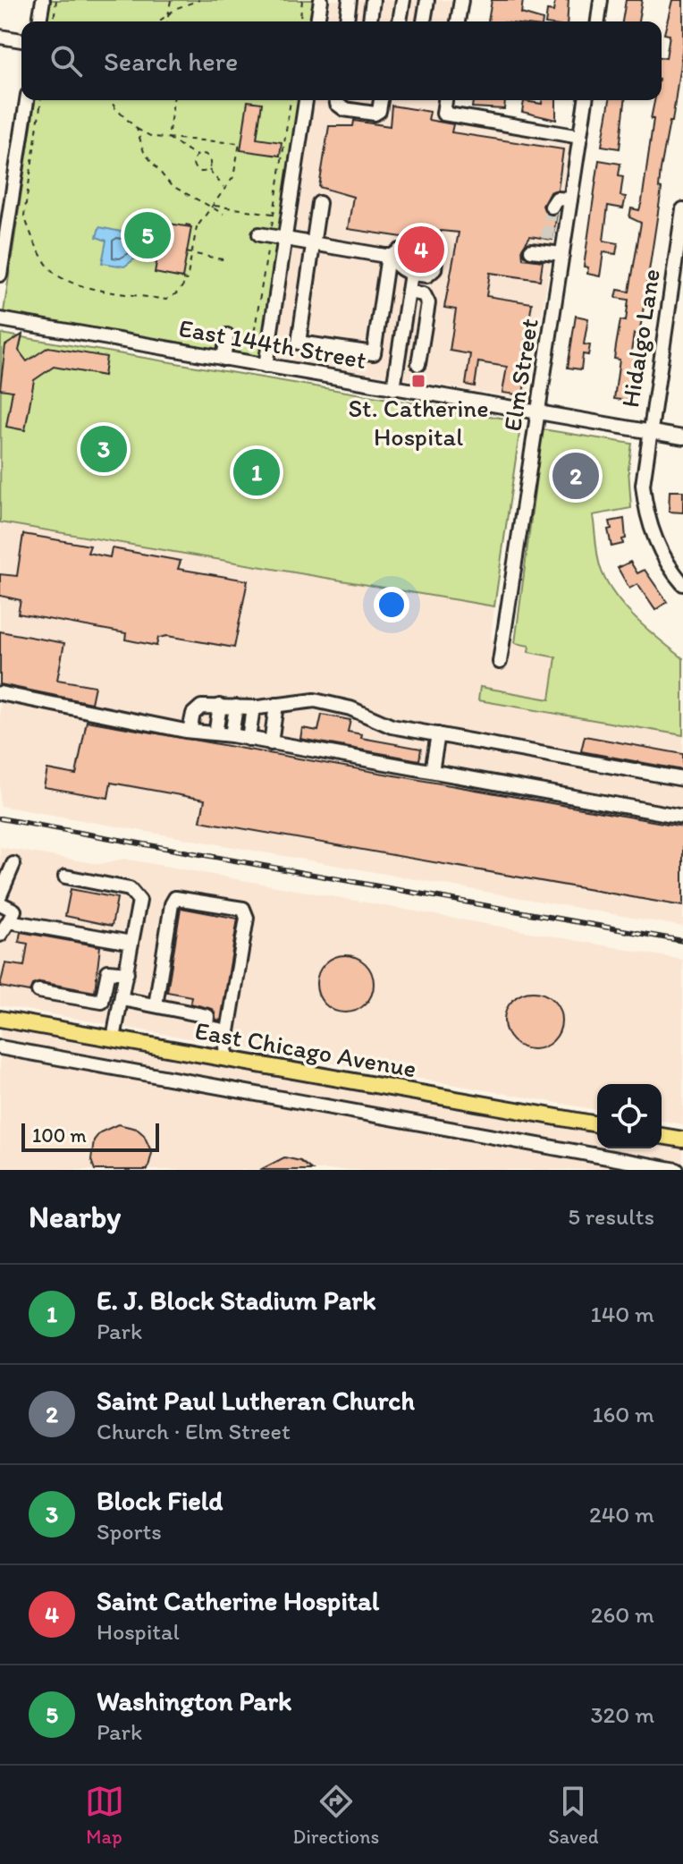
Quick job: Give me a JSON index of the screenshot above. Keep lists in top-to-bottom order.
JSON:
{
  "streets": {
    "main road": ["East Chicago Avenue"],
    "street": ["Hidalgo Lane", "East 144th Street", "Elm Street"]
  },
  "crossings": [
    ["Hidalgo Lane", "East 144th Street"],
    ["East 144th Street", "Elm Street"]
  ],
  "places": {
    "transit": ["St. Catherine Hospital"]
  },
  "scale_bar": "100 m",
  "page": {
    "search": "Search here",
    "pins": [
      "5",
      "4",
      "3",
      "1",
      "2"
    ],
    "scale": "100 m",
    "heading": ["Nearby", "5 results"],
    "list": [
      {
        "mark": "1",
        "name": "E. J. Block Stadium Park",
        "note": "Park",
        "value": "140 m"
      },
      {
        "mark": "2",
        "name": "Saint Paul Lutheran Church",
        "note": "Church · Elm Street",
        "value": "160 m"
      },
      {
        "mark": "3",
        "name": "Block Field",
        "note": "Sports",
        "value": "240 m"
      },
      {
        "mark": "4",
        "name": "Saint Catherine Hospital",
        "note": "Hospital",
        "value": "260 m"
      },
      {
        "mark": "5",
        "name": "Washington Park",
        "note": "Park",
        "value": "320 m"
      }
    ],
    "nav": ["Map", "Directions", "Saved"]
  }
}
